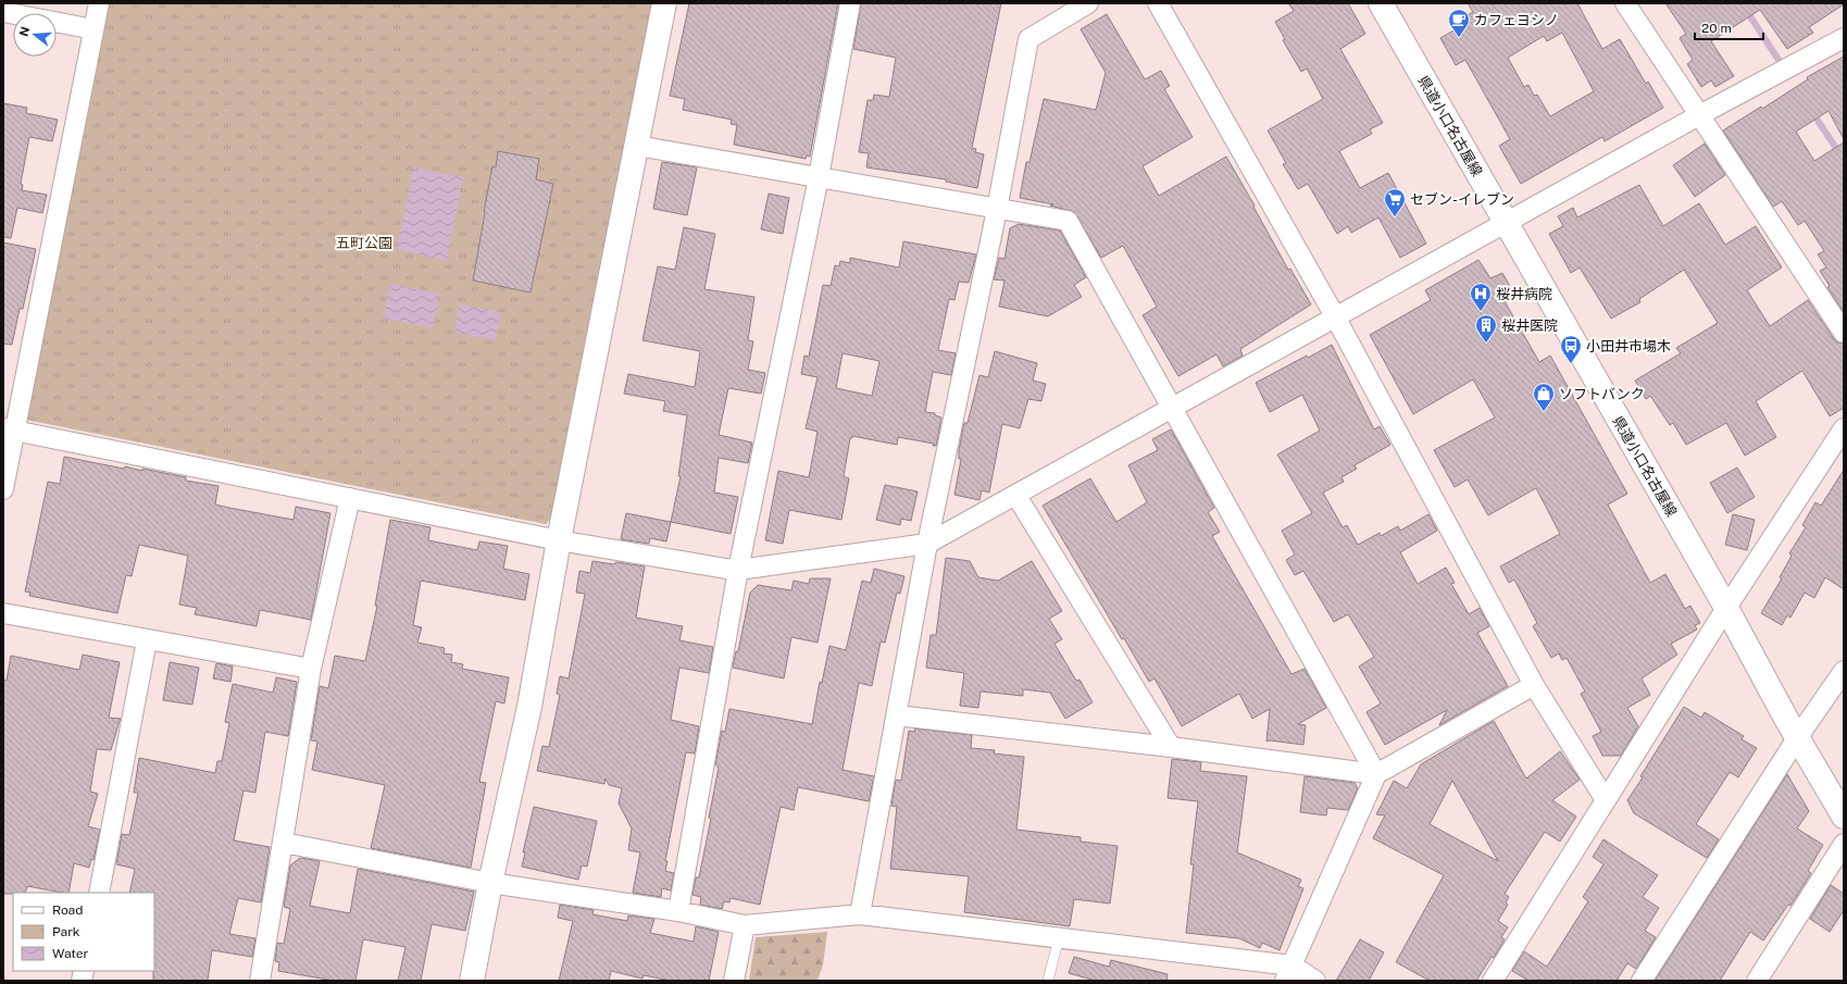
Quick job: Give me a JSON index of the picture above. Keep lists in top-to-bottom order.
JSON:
{
  "streets": {
    "street": ["県道小口名古屋線"]
  },
  "parks": ["五町公園"],
  "places": {
    "cafe": ["カフェヨシノ"],
    "supermarket": ["セブン-イレブン"],
    "hospital": ["桜井病院"],
    "building": ["桜井医院"],
    "bus stop": ["小田井市場木"],
    "shop": ["ソフトバンク"]
  },
  "legend": ["Road", "Park", "Water"],
  "scale_bar": "20 m",
  "north": "left"
}
